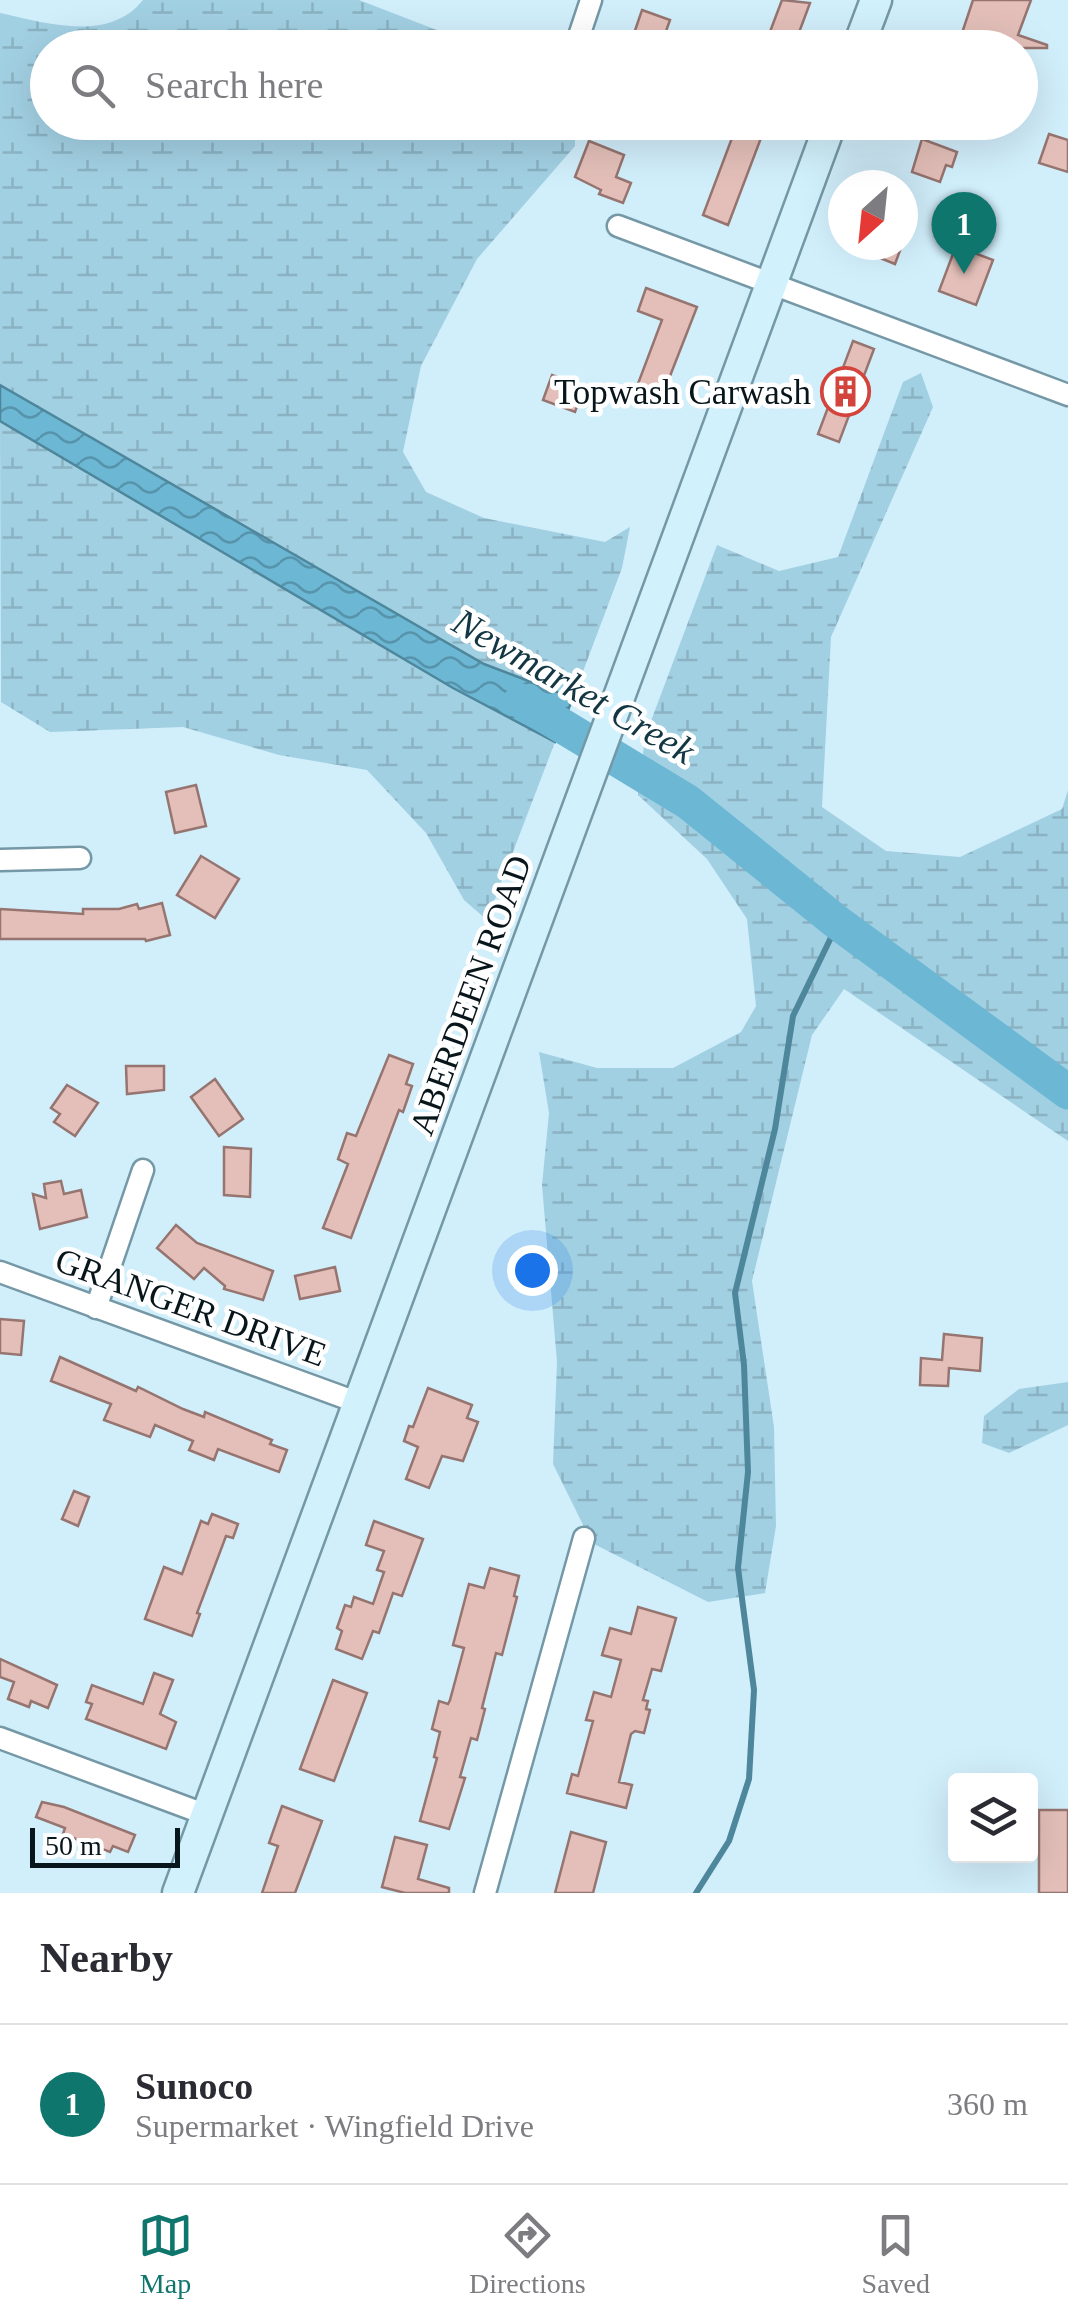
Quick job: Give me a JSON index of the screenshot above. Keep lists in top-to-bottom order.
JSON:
{
  "streets": {
    "main road": ["ABERDEEN ROAD"],
    "street": ["GRANGER DRIVE"]
  },
  "crossings": [
    ["ABERDEEN ROAD", "GRANGER DRIVE"]
  ],
  "water": ["Newmarket Creek"],
  "places": {
    "building": ["Topwash Carwash"]
  },
  "scale_bar": "50 m",
  "north": "bottom left",
  "page": {
    "search": "Search here",
    "pins": "1",
    "scale": "50 m",
    "heading": "Nearby",
    "list": [
      {
        "mark": "1",
        "name": "Sunoco",
        "note": "Supermarket · Wingfield Drive",
        "value": "360 m"
      }
    ],
    "nav": ["Map", "Directions", "Saved"]
  }
}
